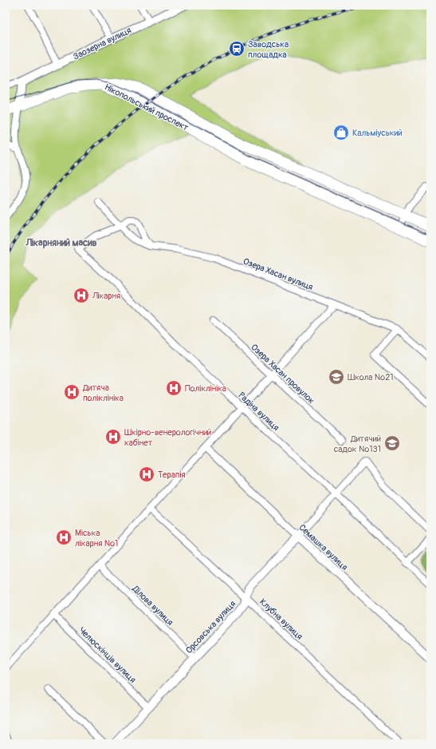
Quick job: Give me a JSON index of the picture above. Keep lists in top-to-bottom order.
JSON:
{
  "streets": {
    "main road": ["Нікопольський проспект"],
    "street": [
      "Заозерна вулиця",
      "Озера Хасан вулиця",
      "Озера Хасан провулок",
      "Радіна вулиця",
      "Семашка вулиця",
      "Ділова вулиця",
      "Клубна вулиця",
      "Орсовська вулиця",
      "Челюскінців вулиця"
    ]
  },
  "crossings": [
    ["Озера Хасан вулиця", "Радіна вулиця"],
    ["Радіна вулиця", "Орсовська вулиця"],
    ["Семашка вулиця", "Орсовська вулиця"],
    ["Ділова вулиця", "Орсовська вулиця"],
    ["Клубна вулиця", "Орсовська вулиця"],
    ["Орсовська вулиця", "Челюскінців вулиця"]
  ],
  "districts": ["Лікарняний масив"],
  "places": {
    "station": ["Заводська площадка"],
    "shop": ["Кальміуський"],
    "hospital": [
      "Лікарня",
      "Поліклініка",
      "Дитяча поліклініка",
      "Шкірно-венерологічний кабінет",
      "Терапія",
      "Міська лікарня №1"
    ],
    "school or university": ["Школа №21", "Дитячий садок №131"]
  }
}
